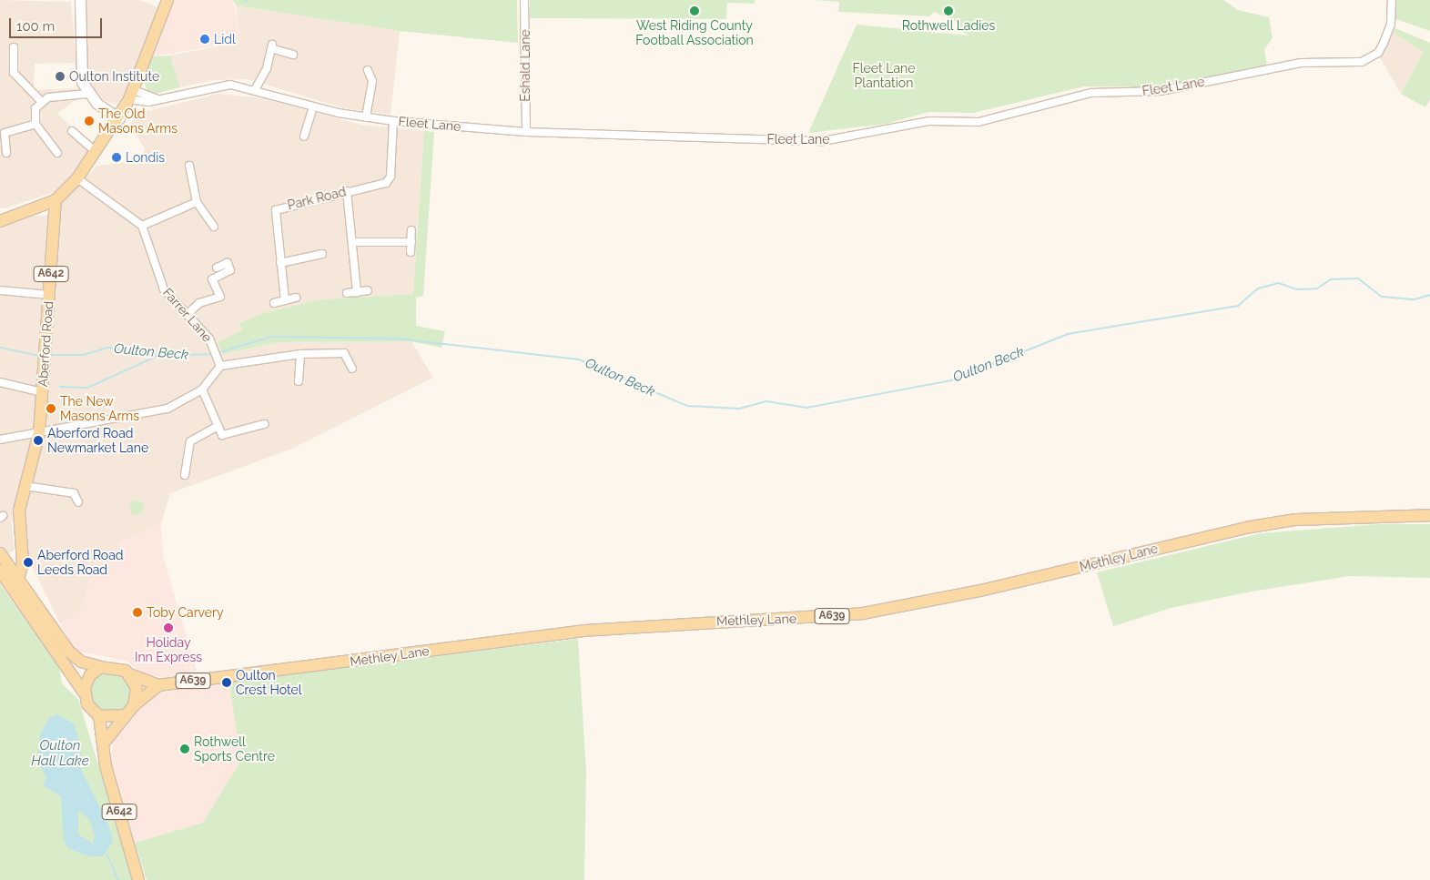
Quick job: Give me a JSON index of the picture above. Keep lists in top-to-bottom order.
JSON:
{
  "streets": {
    "main road": [
      "A642",
      "Aberford Road",
      "Methley Lane",
      "A639"
    ],
    "street": [
      "Eshald Lane",
      "Fleet Lane",
      "Park Road",
      "Farrer Lane"
    ]
  },
  "crossings": [
    ["Eshald Lane", "Fleet Lane"],
    ["Fleet Lane", "Park Road"],
    ["A642", "Methley Lane"],
    ["A642", "A639"],
    ["Methley Lane", "A639"]
  ],
  "water": ["Oulton Beck", "Oulton Hall Lake"],
  "parks": ["Fleet Lane Plantation"],
  "places": [
    "West Riding County Football Association",
    "Rothwell Ladies",
    "Lidl",
    "Oulton Institute",
    "The Old Masons Arms",
    "Londis",
    "The New Masons Arms",
    "Aberford Road Newmarket Lane",
    "Aberford Road Leeds Road",
    "Toby Carvery",
    "Holiday Inn Express",
    "Oulton Crest Hotel",
    "Rothwell Sports Centre"
  ],
  "scale_bar": "100 m"
}
